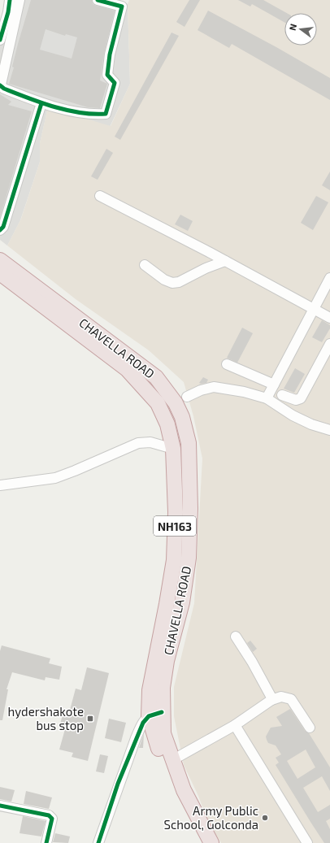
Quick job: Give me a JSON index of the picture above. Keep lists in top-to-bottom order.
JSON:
{
  "streets": {
    "highway": ["CHAVELLA ROAD", "NH163"]
  },
  "places": {
    "transit": ["hydershakote bus stop"],
    "other": ["Army Public School, Golconda"]
  },
  "north": "left"
}
